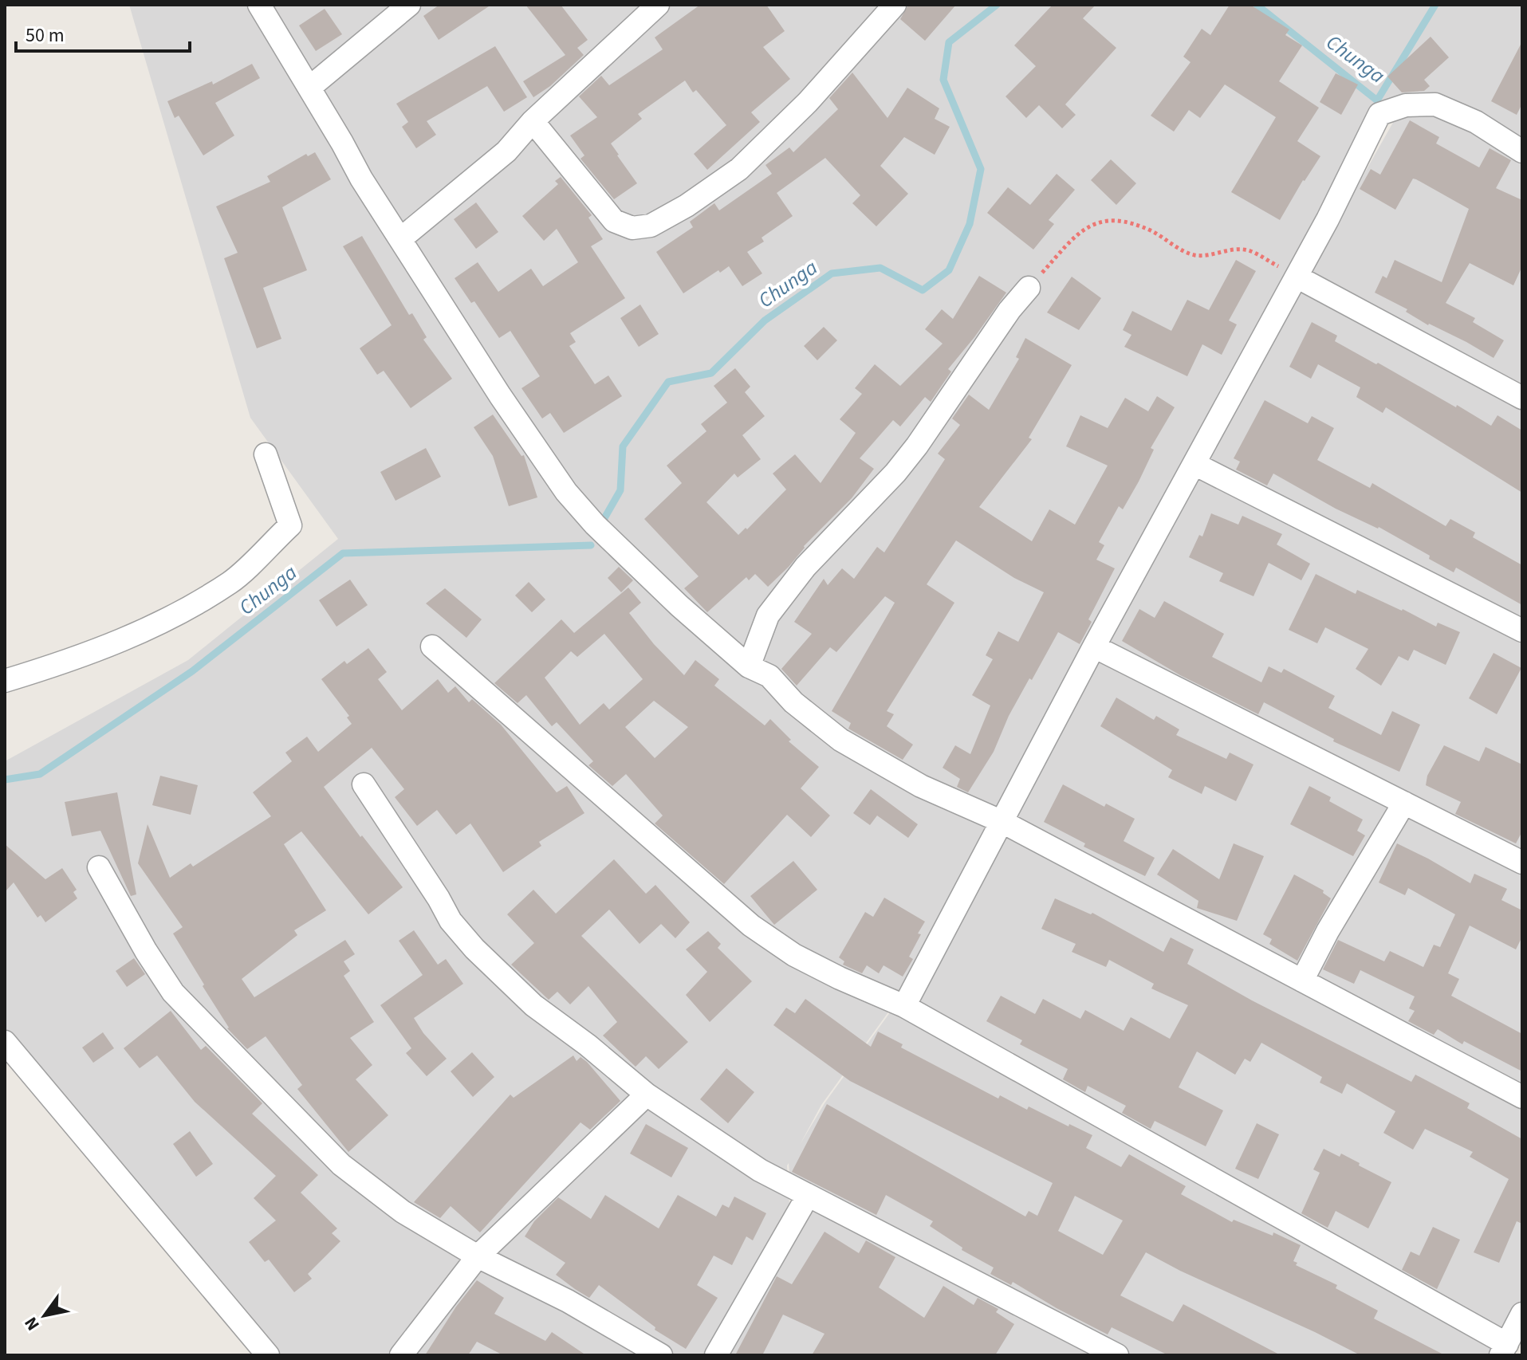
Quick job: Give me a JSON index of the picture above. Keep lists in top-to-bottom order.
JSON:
{
  "water": ["Chunga"],
  "scale_bar": "50 m",
  "north": "bottom left"
}
